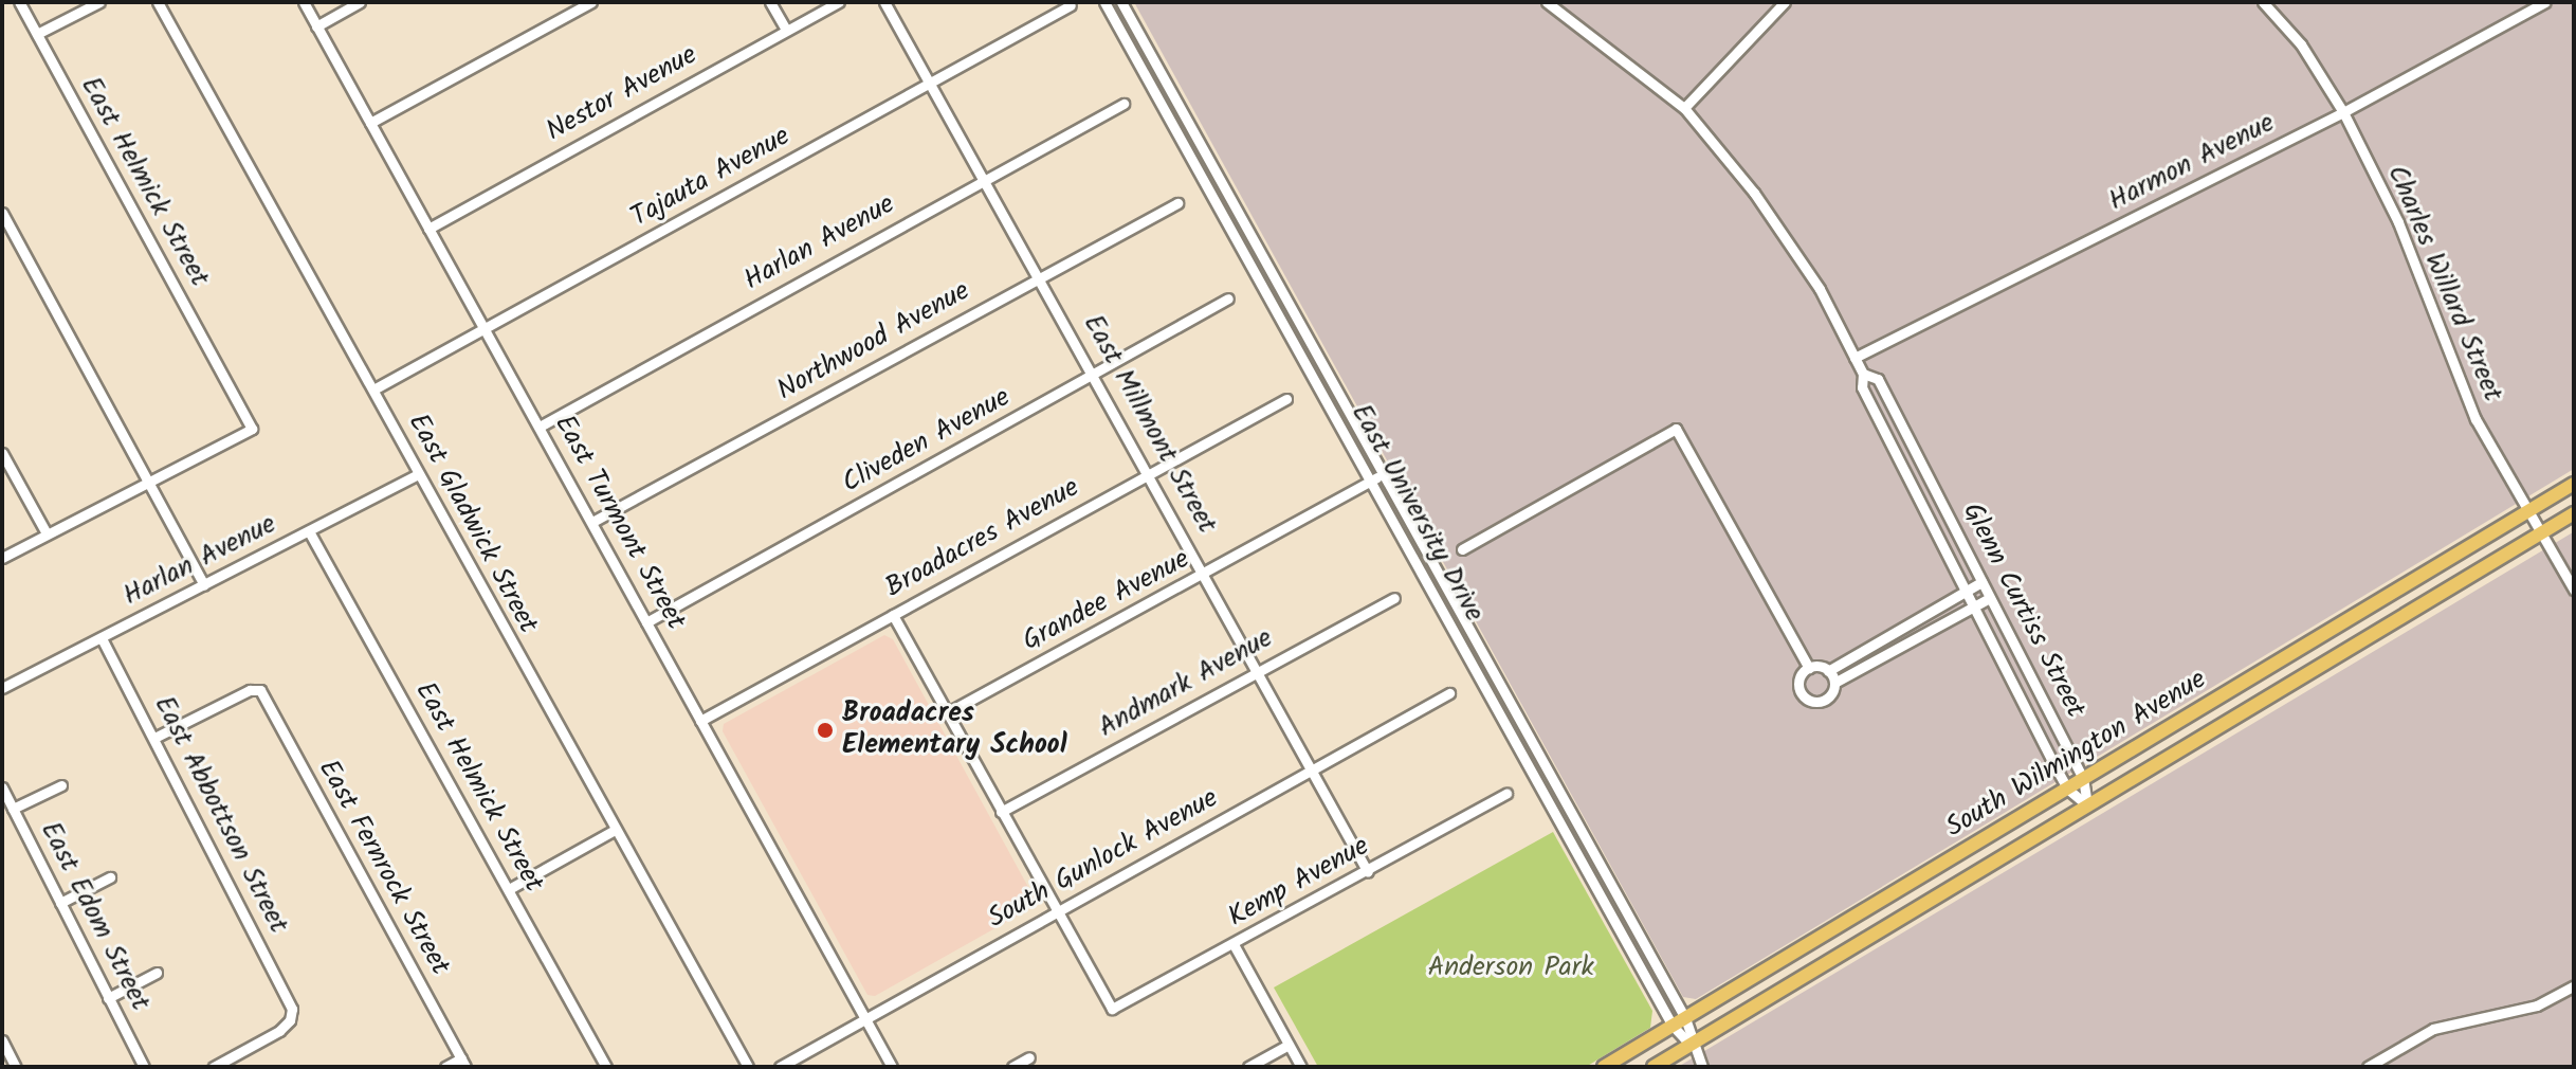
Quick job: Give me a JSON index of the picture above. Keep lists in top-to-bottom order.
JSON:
{
  "streets": {
    "main road": ["South Wilmington Avenue"],
    "street": [
      "Nestor Avenue",
      "Harmon Avenue",
      "Tajauta Avenue",
      "East Helmick Street",
      "Harlan Avenue",
      "Charles Willard Street",
      "Northwood Avenue",
      "East Millmont Street",
      "Cliveden Avenue",
      "East University Drive",
      "East Turmont Street",
      "East Gladwick Street",
      "Broadacres Avenue",
      "Grandee Avenue",
      "Glenn Curtiss Street",
      "Andmark Avenue",
      "East Abbottson Street",
      "South Gunlock Avenue",
      "East Fernrock Street",
      "Kemp Avenue",
      "East Edom Street"
    ]
  },
  "crossings": [
    ["Nestor Avenue", "East Turmont Street"],
    ["Harmon Avenue", "Charles Willard Street"],
    ["Harmon Avenue", "Glenn Curtiss Street"],
    ["Tajauta Avenue", "East Millmont Street"],
    ["Tajauta Avenue", "East Turmont Street"],
    ["Tajauta Avenue", "East Gladwick Street"],
    ["East Helmick Street", "Harlan Avenue"],
    ["Harlan Avenue", "East Millmont Street"],
    ["Harlan Avenue", "East Turmont Street"],
    ["Harlan Avenue", "East Gladwick Street"],
    ["Harlan Avenue", "East Abbottson Street"],
    ["Charles Willard Street", "South Wilmington Avenue"],
    ["Northwood Avenue", "East Millmont Street"],
    ["Northwood Avenue", "East Turmont Street"],
    ["East Millmont Street", "Cliveden Avenue"],
    ["East Millmont Street", "Broadacres Avenue"],
    ["East Millmont Street", "Grandee Avenue"],
    ["East Millmont Street", "Andmark Avenue"],
    ["East Millmont Street", "South Gunlock Avenue"],
    ["East Millmont Street", "Kemp Avenue"],
    ["Cliveden Avenue", "East Turmont Street"],
    ["East University Drive", "Grandee Avenue"],
    ["East University Drive", "South Wilmington Avenue"],
    ["East Turmont Street", "Broadacres Avenue"],
    ["East Turmont Street", "South Gunlock Avenue"],
    ["Glenn Curtiss Street", "South Wilmington Avenue"],
    ["East Abbottson Street", "East Fernrock Street"],
    ["South Gunlock Avenue", "Kemp Avenue"]
  ],
  "parks": ["Anderson Park"],
  "places": ["Broadacres Elementary School"]
}
